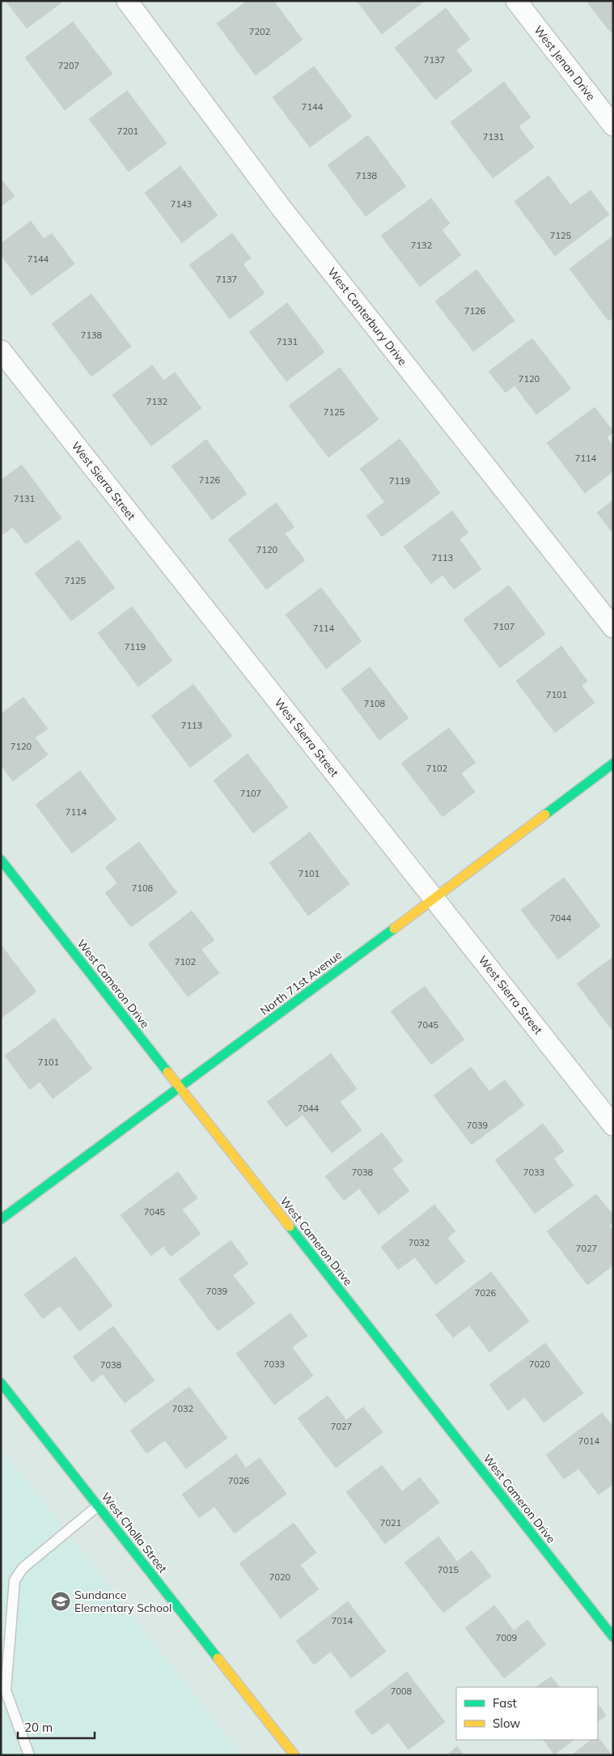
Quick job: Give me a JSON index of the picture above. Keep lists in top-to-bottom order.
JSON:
{
  "streets": {
    "street": [
      "West Jenan Drive",
      "West Canterbury Drive",
      "West Sierra Street",
      "North 71st Avenue",
      "West Cameron Drive",
      "West Cholla Street"
    ]
  },
  "crossings": [
    ["West Sierra Street", "North 71st Avenue"],
    ["North 71st Avenue", "West Cameron Drive"]
  ],
  "places": {
    "school or university": ["Sundance Elementary School"]
  },
  "house_numbers": [
    "7202",
    "7137",
    "7207",
    "7144",
    "7201",
    "7131",
    "7138",
    "7143",
    "7125",
    "7132",
    "7144",
    "7137",
    "7126",
    "7138",
    "7131",
    "7120",
    "7132",
    "7125",
    "7114",
    "7126",
    "7119",
    "7131",
    "7120",
    "7113",
    "7125",
    "7107",
    "7114",
    "7119",
    "7101",
    "7108",
    "7113",
    "7120",
    "7102",
    "7107",
    "7114",
    "7101",
    "7108",
    "7044",
    "7102",
    "7045",
    "7101",
    "7044",
    "7039",
    "7038",
    "7033",
    "7045",
    "7032",
    "7027",
    "7039",
    "7026",
    "7033",
    "7020",
    "7038",
    "7032",
    "7027",
    "7014",
    "7026",
    "7021",
    "7015",
    "7020",
    "7014",
    "7009",
    "7008"
  ],
  "legend": ["Fast", "Slow"],
  "scale_bar": "20 m"
}
